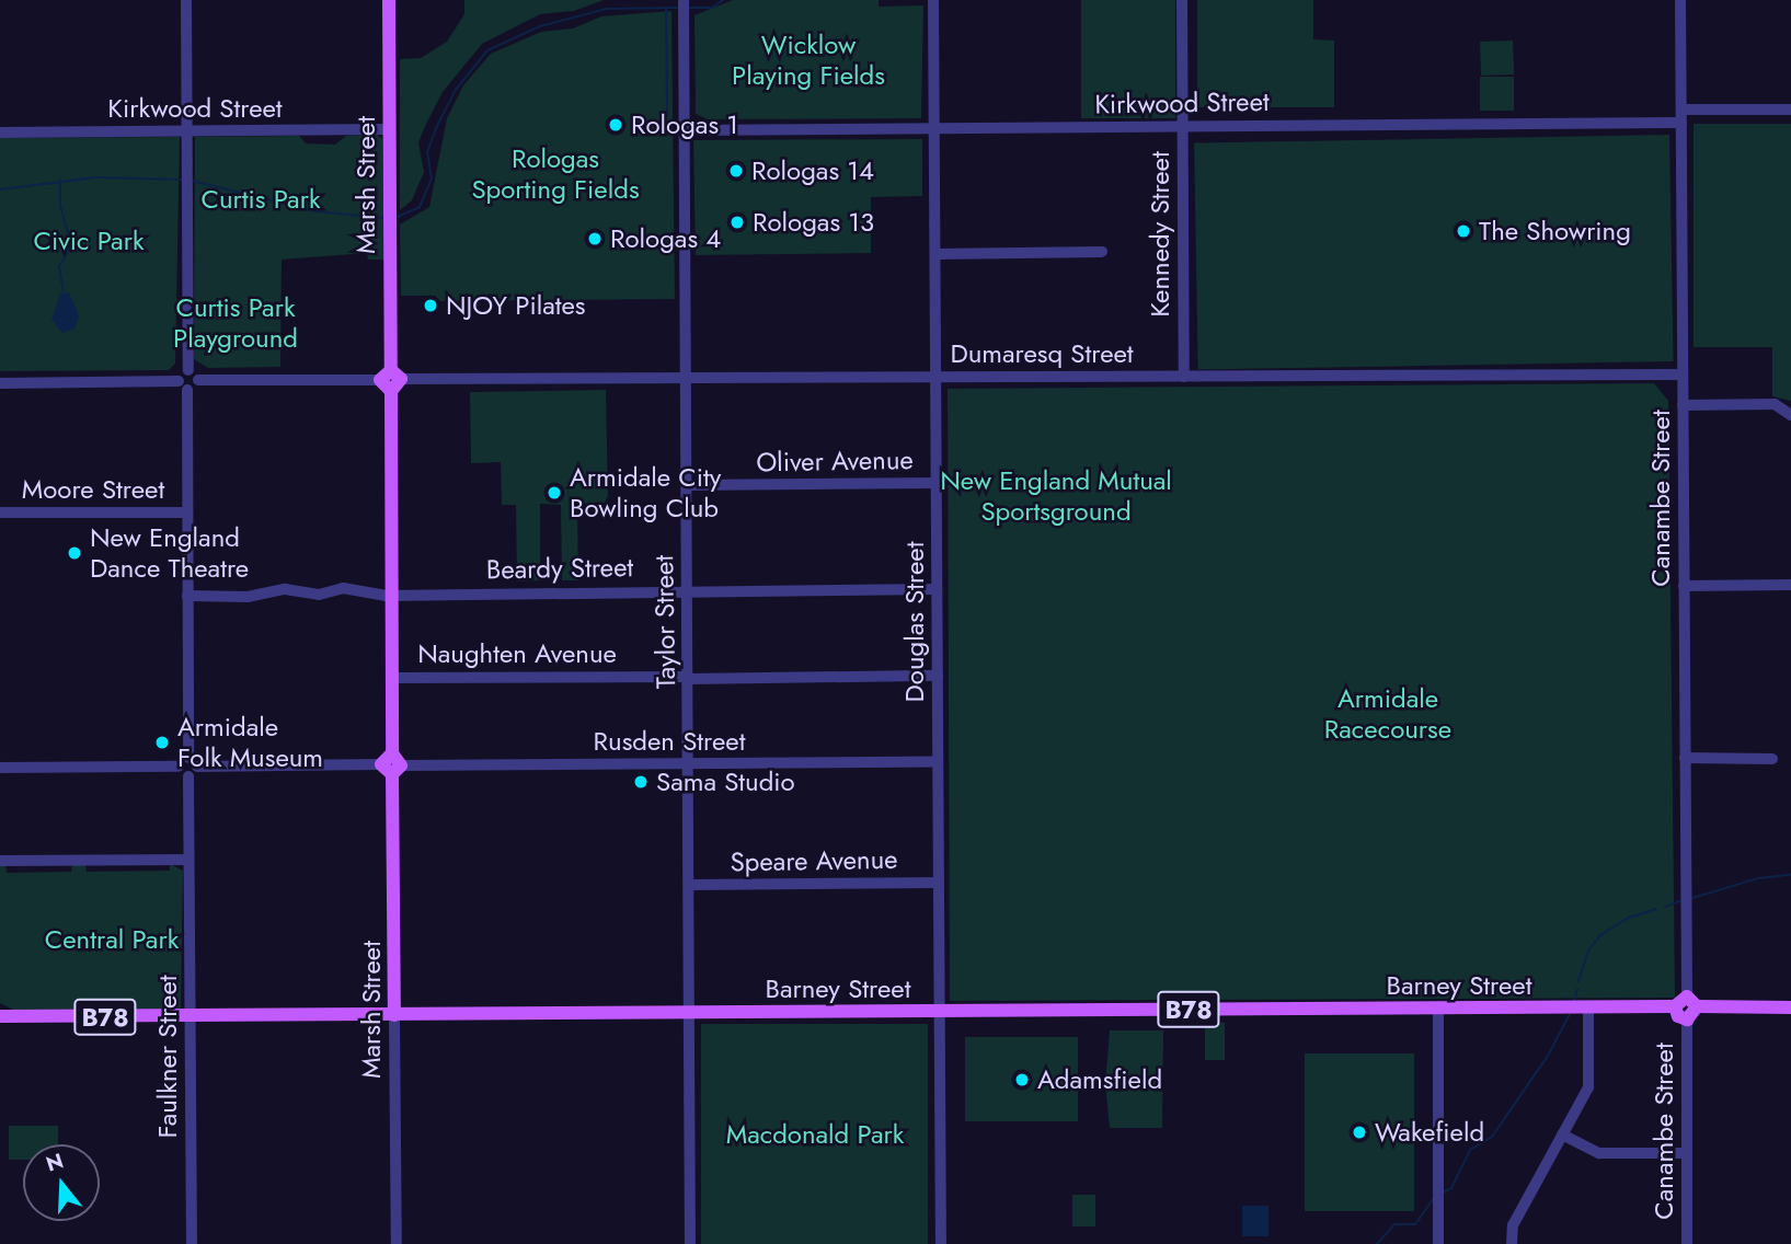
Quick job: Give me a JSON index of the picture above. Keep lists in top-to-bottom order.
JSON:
{
  "streets": {
    "main road": ["Marsh Street", "Barney Street", "B78"],
    "street": [
      "Kirkwood Street",
      "Kennedy Street",
      "Dumaresq Street",
      "Oliver Avenue",
      "Moore Street",
      "Canambe Street",
      "Beardy Street",
      "Taylor Street",
      "Douglas Street",
      "Naughten Avenue",
      "Rusden Street",
      "Speare Avenue",
      "Faulkner Street"
    ]
  },
  "crossings": [
    ["Kirkwood Street", "Marsh Street"],
    ["Kirkwood Street", "Kennedy Street"],
    ["Kirkwood Street", "Canambe Street"],
    ["Kirkwood Street", "Taylor Street"],
    ["Kirkwood Street", "Douglas Street"],
    ["Marsh Street", "Dumaresq Street"],
    ["Marsh Street", "Beardy Street"],
    ["Marsh Street", "Naughten Avenue"],
    ["Marsh Street", "Rusden Street"],
    ["Marsh Street", "Barney Street"],
    ["Kennedy Street", "Dumaresq Street"],
    ["Dumaresq Street", "Canambe Street"],
    ["Dumaresq Street", "Taylor Street"],
    ["Dumaresq Street", "Douglas Street"],
    ["Oliver Avenue", "Taylor Street"],
    ["Oliver Avenue", "Douglas Street"],
    ["Beardy Street", "Taylor Street"],
    ["Beardy Street", "Douglas Street"],
    ["Taylor Street", "Naughten Avenue"],
    ["Taylor Street", "Rusden Street"],
    ["Taylor Street", "Speare Avenue"],
    ["Taylor Street", "Barney Street"],
    ["Douglas Street", "Naughten Avenue"],
    ["Douglas Street", "Rusden Street"],
    ["Douglas Street", "Speare Avenue"],
    ["Douglas Street", "Barney Street"],
    ["Barney Street", "Faulkner Street"]
  ],
  "parks": [
    "Wicklow Playing Fields",
    "Rologas Sporting Fields",
    "Curtis Park",
    "Civic Park",
    "Curtis Park Playground",
    "New England Mutual Sportsground",
    "Armidale Racecourse",
    "Central Park",
    "Macdonald Park"
  ],
  "places": [
    "Rologas 1",
    "Rologas 14",
    "Rologas 13",
    "The Showring",
    "Rologas 4",
    "NJOY Pilates",
    "Armidale City Bowling Club",
    "New England Dance Theatre",
    "Armidale Folk Museum",
    "Sama Studio",
    "Adamsfield",
    "Wakefield"
  ],
  "north": "top"
}
